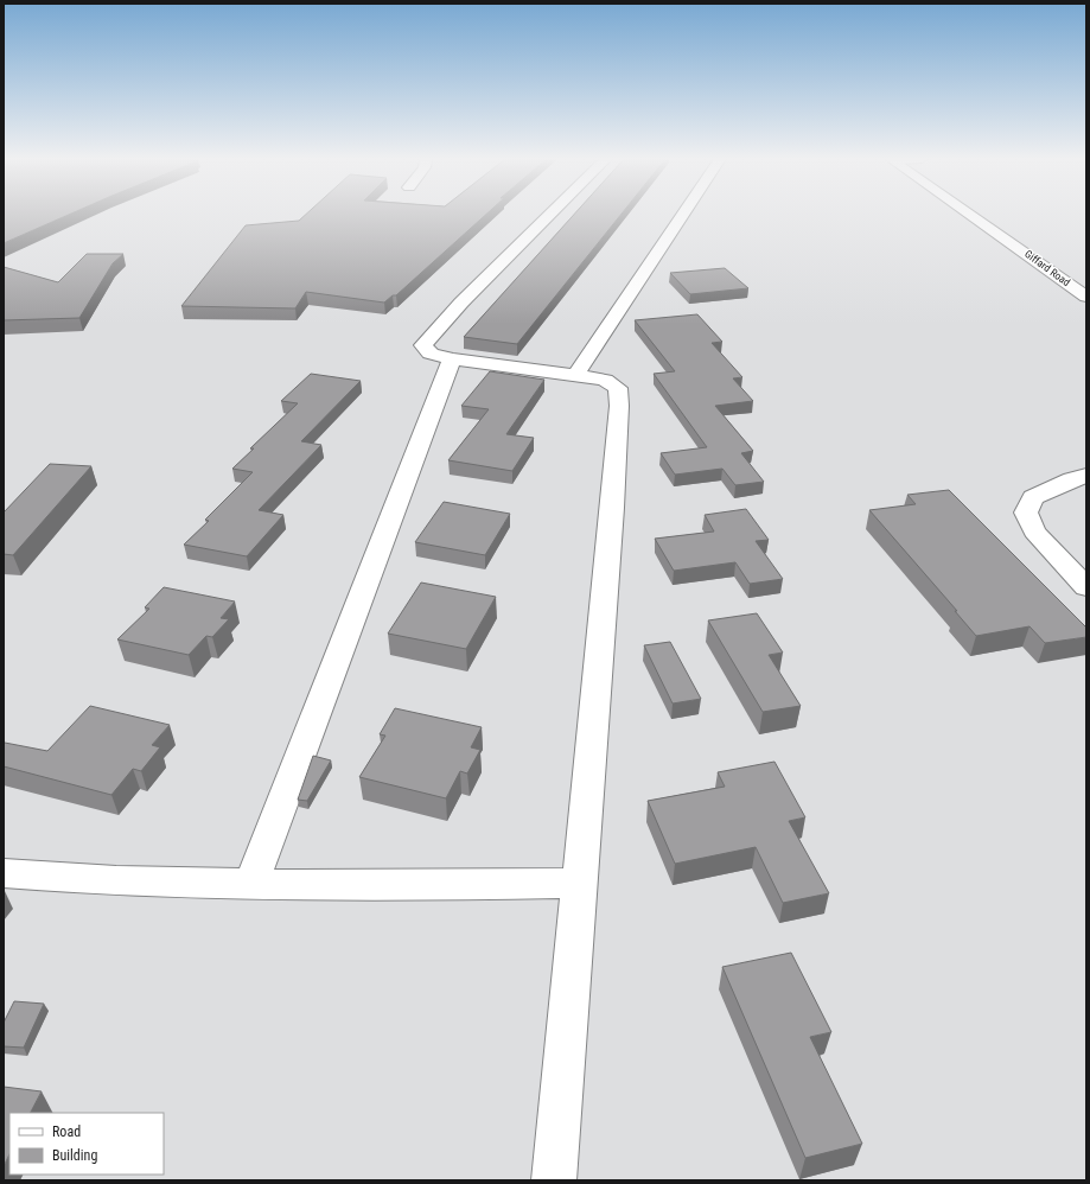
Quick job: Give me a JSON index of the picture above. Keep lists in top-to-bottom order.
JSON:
{
  "streets": {
    "street": ["Giffard Road"]
  },
  "legend": ["Road", "Building"]
}
